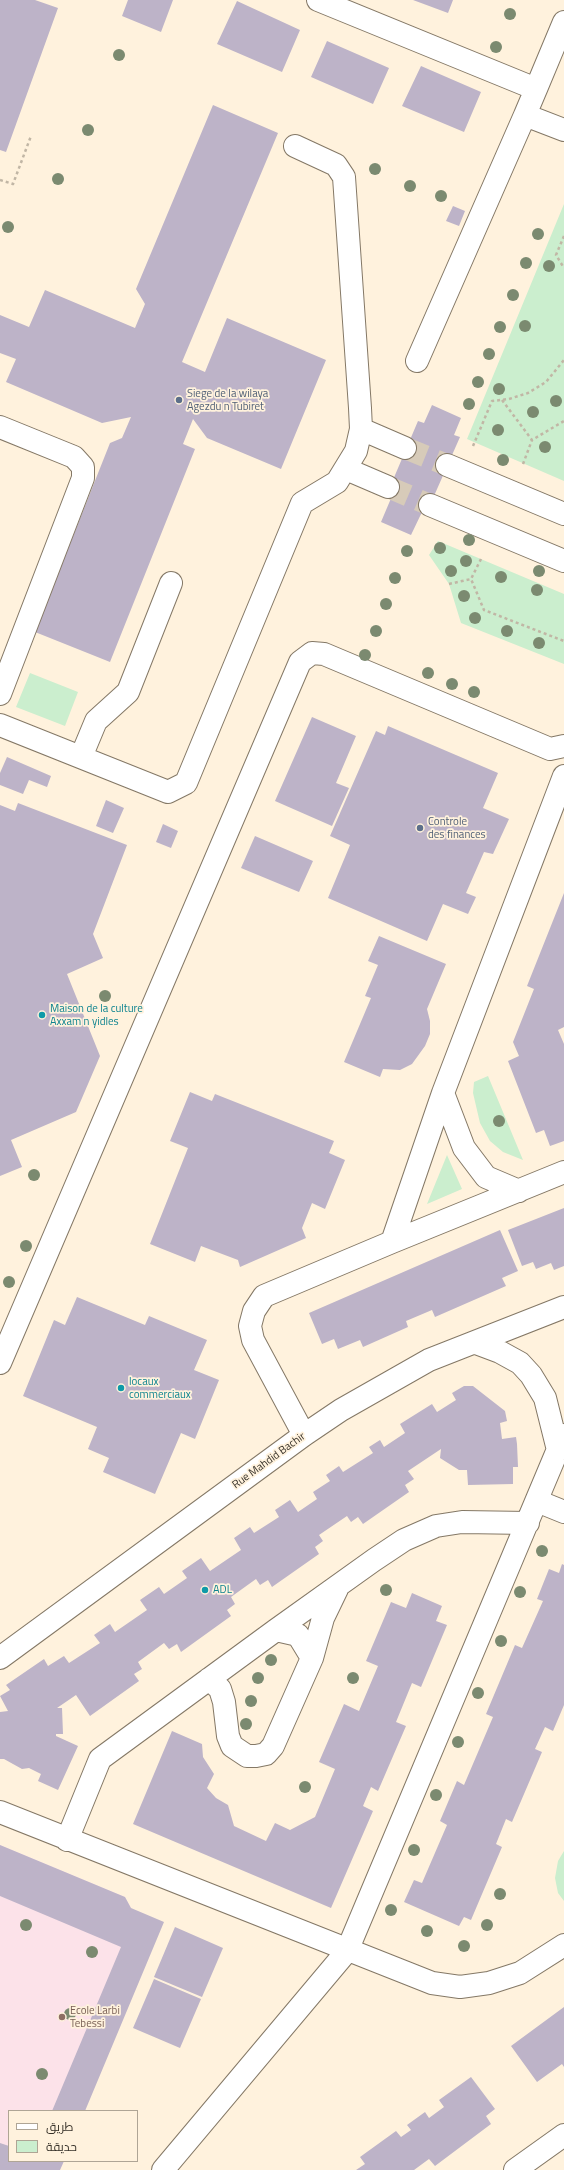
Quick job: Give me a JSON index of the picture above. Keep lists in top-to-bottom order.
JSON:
{
  "streets": {
    "street": ["Rue Mahdid Bachir"]
  },
  "places": [
    "Siege de la wilaya Agezdu n Tubiret",
    "Controle des finances",
    "Maison de la culture Axxam n yidles",
    "locaux commerciaux",
    "ADL",
    "Ecole Larbi Tebessi"
  ],
  "legend": ["طريق", "حديقة"]
}
